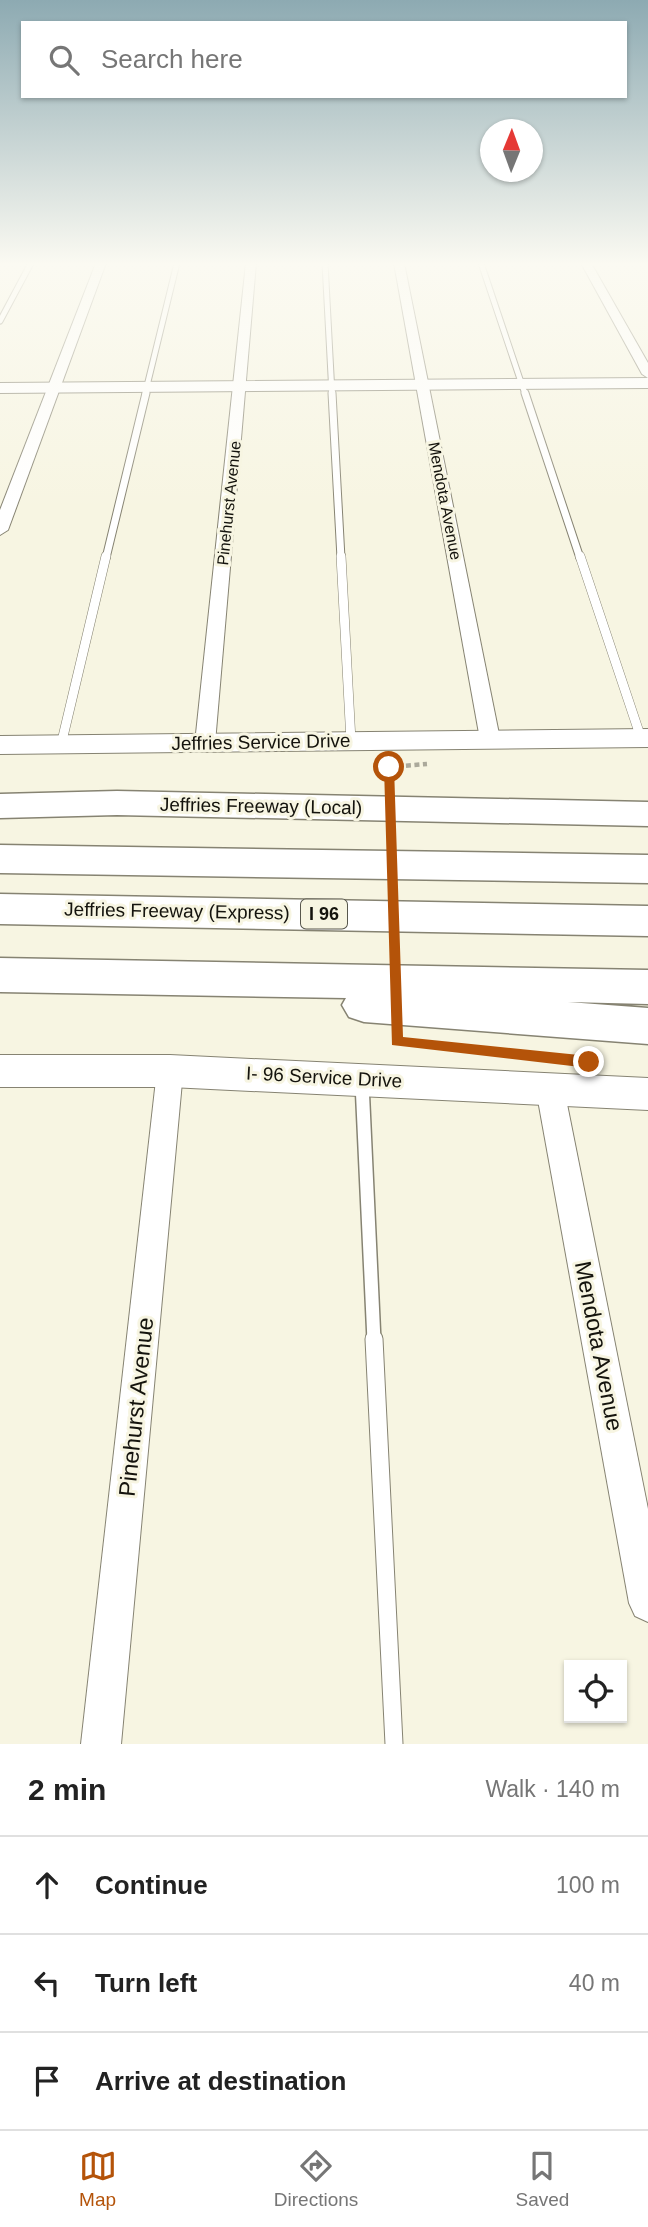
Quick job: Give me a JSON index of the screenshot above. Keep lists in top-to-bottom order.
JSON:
{
  "streets": {
    "highway": ["Jeffries Freeway (Local)", "Jeffries Freeway (Express)", "I 96"],
    "street": [
      "Mendota Avenue",
      "Pinehurst Avenue",
      "Jeffries Service Drive",
      "I- 96 Service Drive"
    ]
  },
  "crossings": [
    ["Mendota Avenue", "Jeffries Service Drive"],
    ["Mendota Avenue", "I- 96 Service Drive"],
    ["Pinehurst Avenue", "Jeffries Service Drive"],
    ["Pinehurst Avenue", "I- 96 Service Drive"]
  ],
  "north": "top",
  "page": {
    "search": "Search here",
    "heading": ["2 min", "Walk · 140 m"],
    "list": [
      ["Continue", "100 m"],
      ["Turn left", "40 m"],
      "Arrive at destination"
    ],
    "nav": ["Map", "Directions", "Saved"]
  }
}
